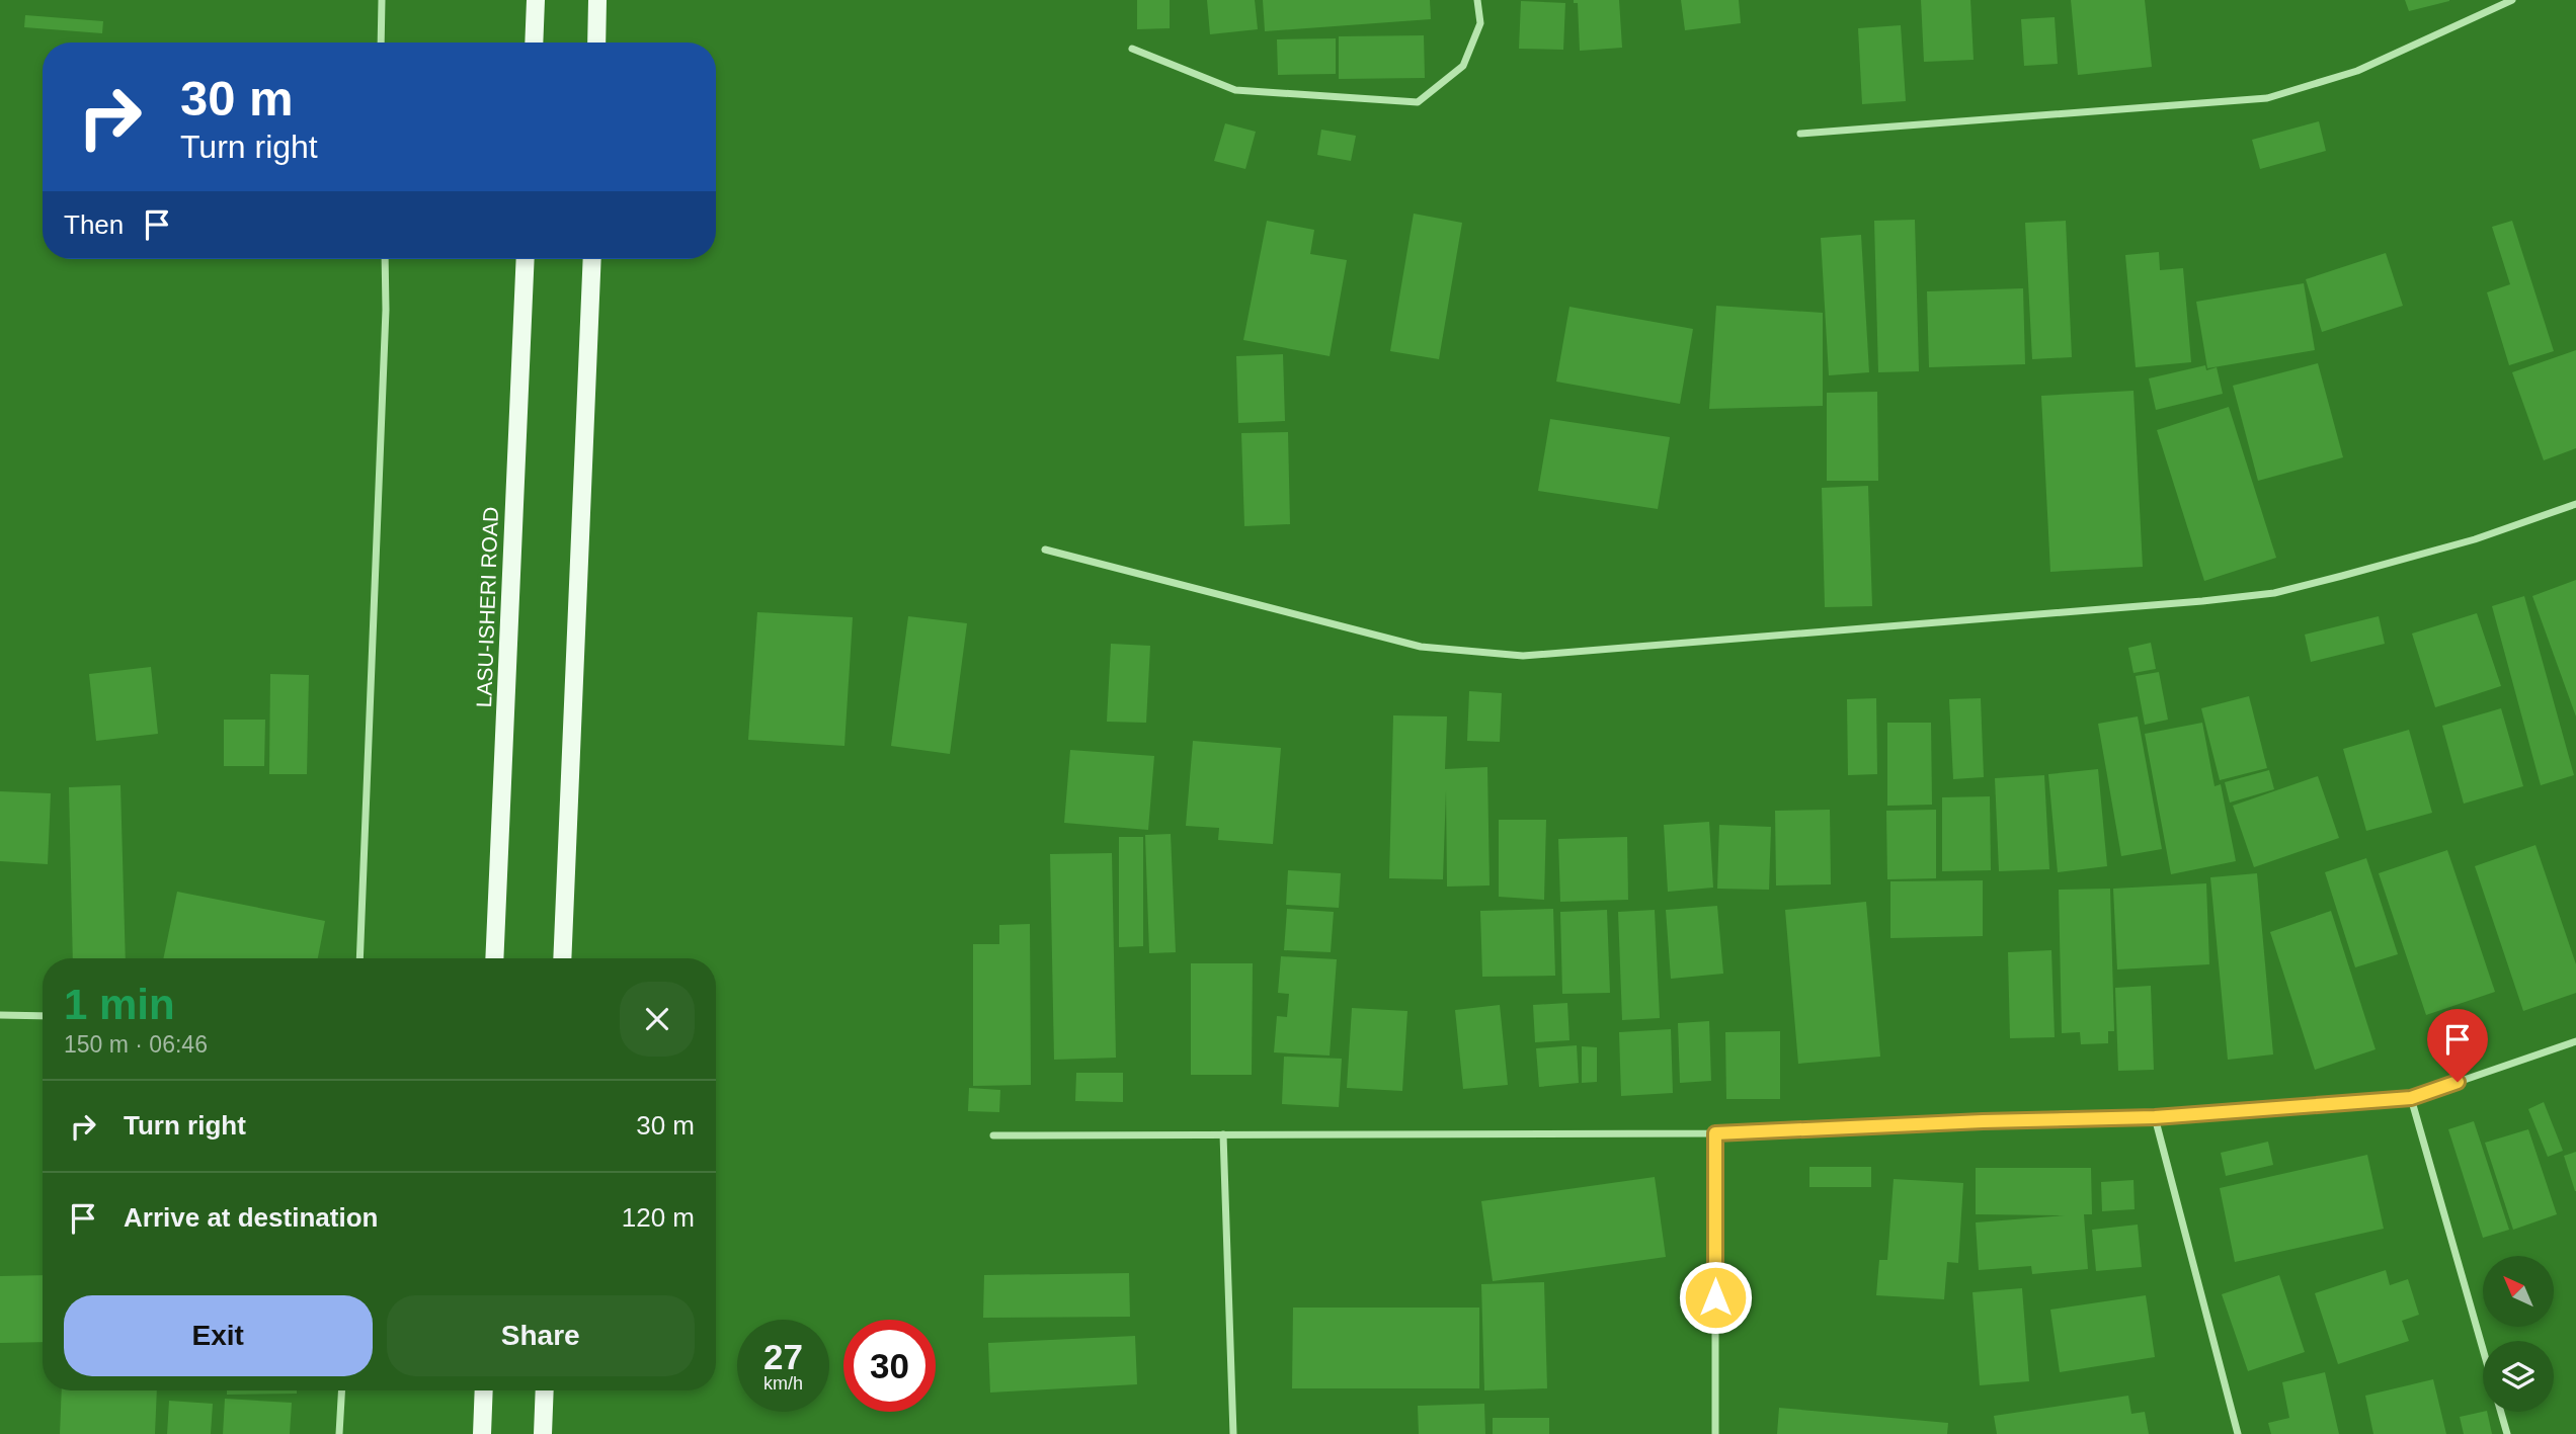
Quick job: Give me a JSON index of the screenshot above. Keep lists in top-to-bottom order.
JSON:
{
  "streets": {
    "main road": ["LASU-ISHERI ROAD"]
  },
  "north": "top left",
  "page": {
    "turn": ["30 m", "Turn right"],
    "then": "Then",
    "heading": ["1 min", "150 m · 06:46"],
    "list": [
      {
        "name": "Turn right",
        "value": "30 m"
      },
      {
        "name": "Arrive at destination",
        "value": "120 m"
      }
    ],
    "buttons": ["Exit", "Share"],
    "speed": "27 km/h",
    "limit": "30"
  }
}
